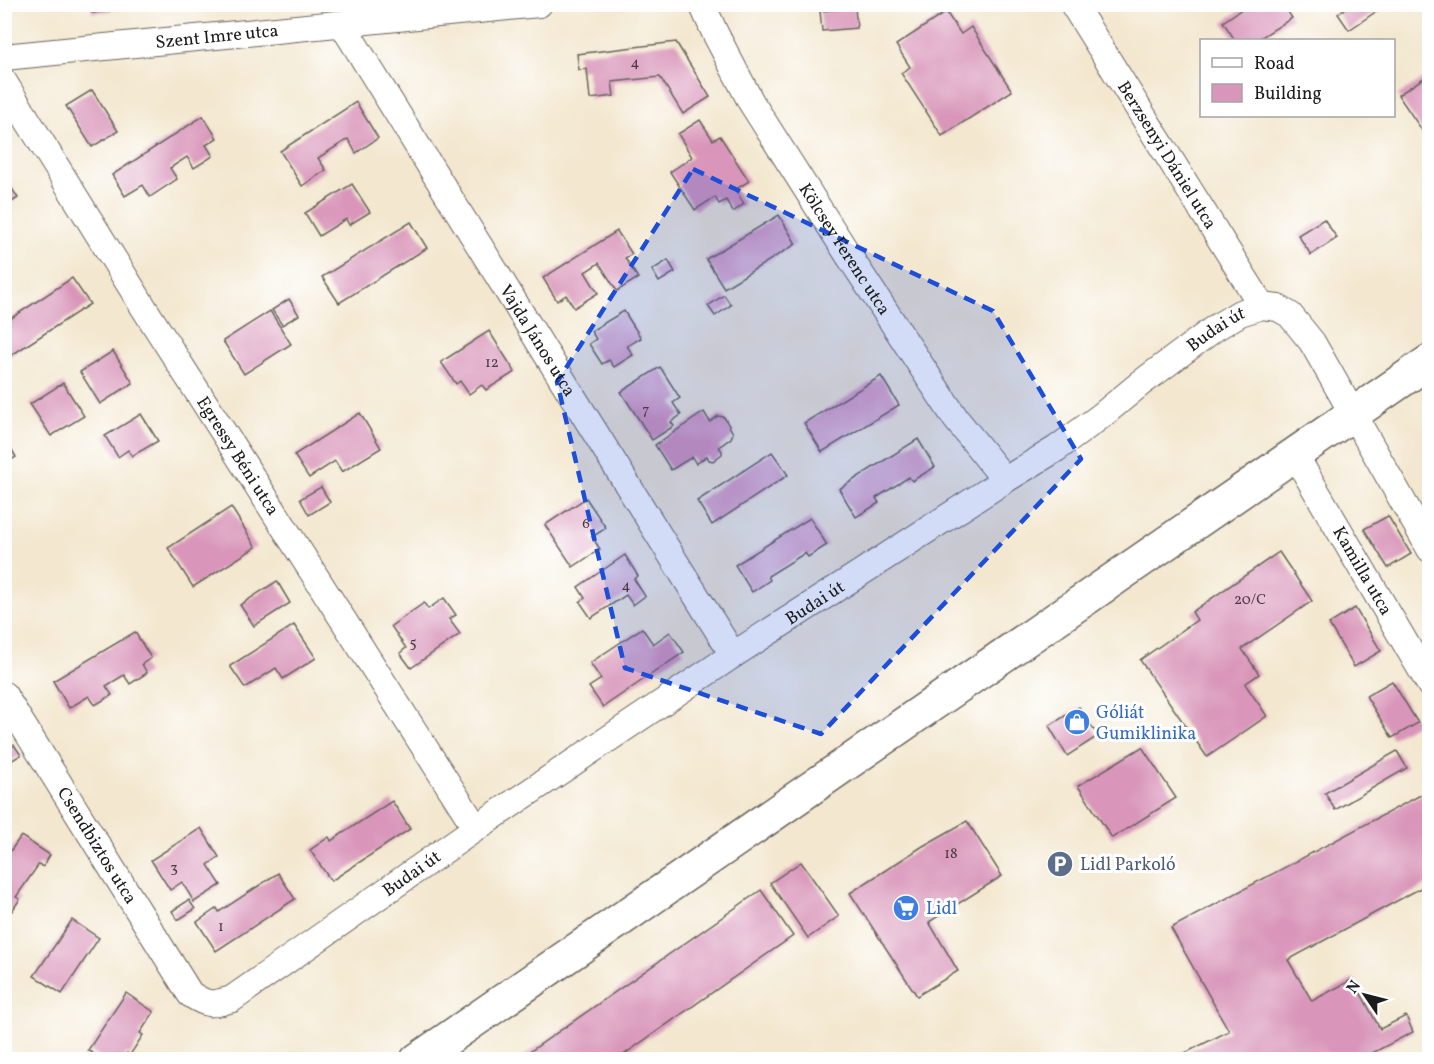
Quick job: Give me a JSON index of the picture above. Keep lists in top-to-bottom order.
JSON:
{
  "streets": {
    "street": [
      "Szent Imre utca",
      "Berzsenyi Dániel utca",
      "Kölcsey Ferenc utca",
      "Budai út",
      "Vajda János utca",
      "Egressy Béni utca",
      "Kamilla utca",
      "Csendbiztos utca"
    ]
  },
  "crossings": [
    ["Szent Imre utca", "Vajda János utca"],
    ["Berzsenyi Dániel utca", "Budai út"],
    ["Kölcsey Ferenc utca", "Budai út"],
    ["Budai út", "Vajda János utca"],
    ["Budai út", "Egressy Béni utca"],
    ["Budai út", "Csendbiztos utca"]
  ],
  "places": {
    "shop": ["Góliát Gumiklinika"],
    "parking": ["Lidl Parkoló"],
    "supermarket": ["Lidl"]
  },
  "house_numbers": [
    "4",
    "12",
    "7",
    "6",
    "4",
    "20/C",
    "5",
    "18",
    "3",
    "1"
  ],
  "legend": ["Road", "Building"],
  "north": "top left"
}
